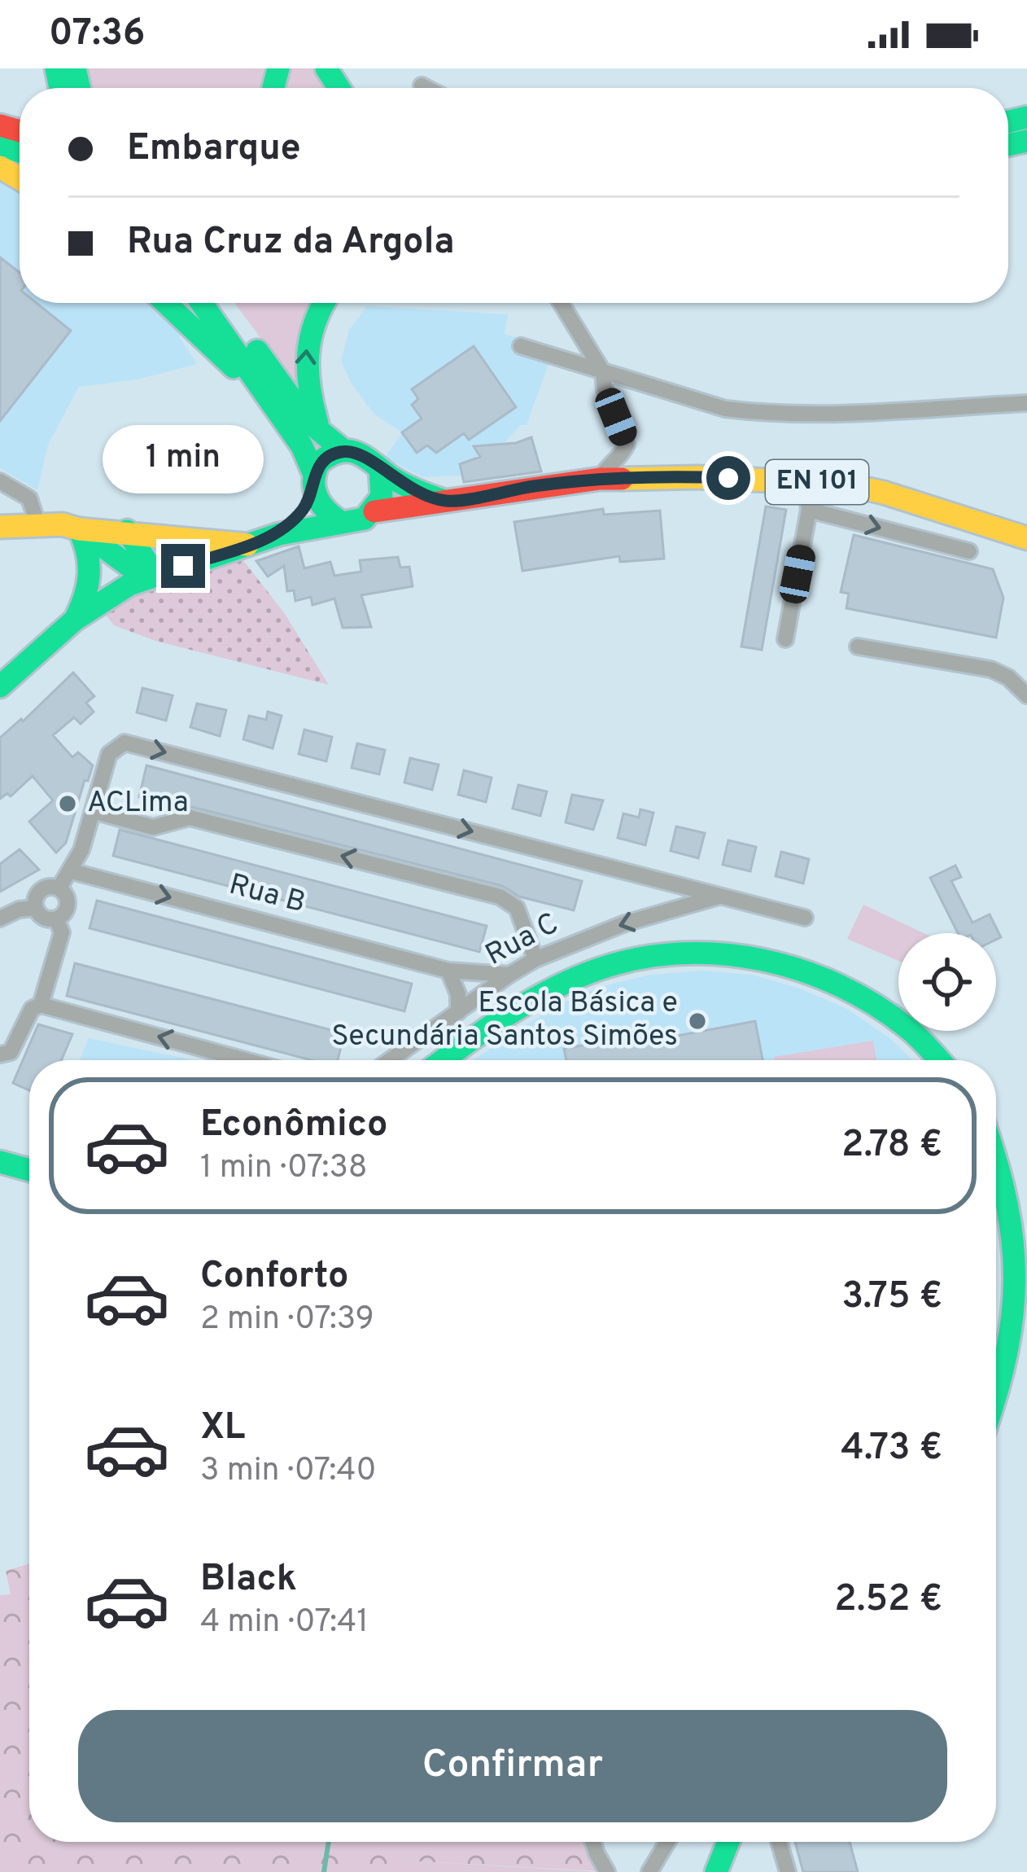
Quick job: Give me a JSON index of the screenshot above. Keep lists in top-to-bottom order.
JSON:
{
  "streets": {
    "main road": ["EN 101"],
    "street": ["Rua B", "Rua C"]
  },
  "crossings": [
    ["Rua B", "Rua C"]
  ],
  "one_way": ["Rua C"],
  "places": ["ACLima", "Escola Básica e Secundária Santos Simões"],
  "page": {
    "status": "07:36",
    "banner": ["Embarque", "Rua Cruz da Argola"],
    "bubble": "1 min",
    "list": [
      {
        "name": "Econômico",
        "note": "1 min · 07:38",
        "value": "2.78 €"
      },
      {
        "name": "Conforto",
        "note": "2 min · 07:39",
        "value": "3.75 €"
      },
      {
        "name": "XL",
        "note": "3 min · 07:40",
        "value": "4.73 €"
      },
      {
        "name": "Black",
        "note": "4 min · 07:41",
        "value": "2.52 €"
      }
    ],
    "buttons": "Confirmar"
  }
}
